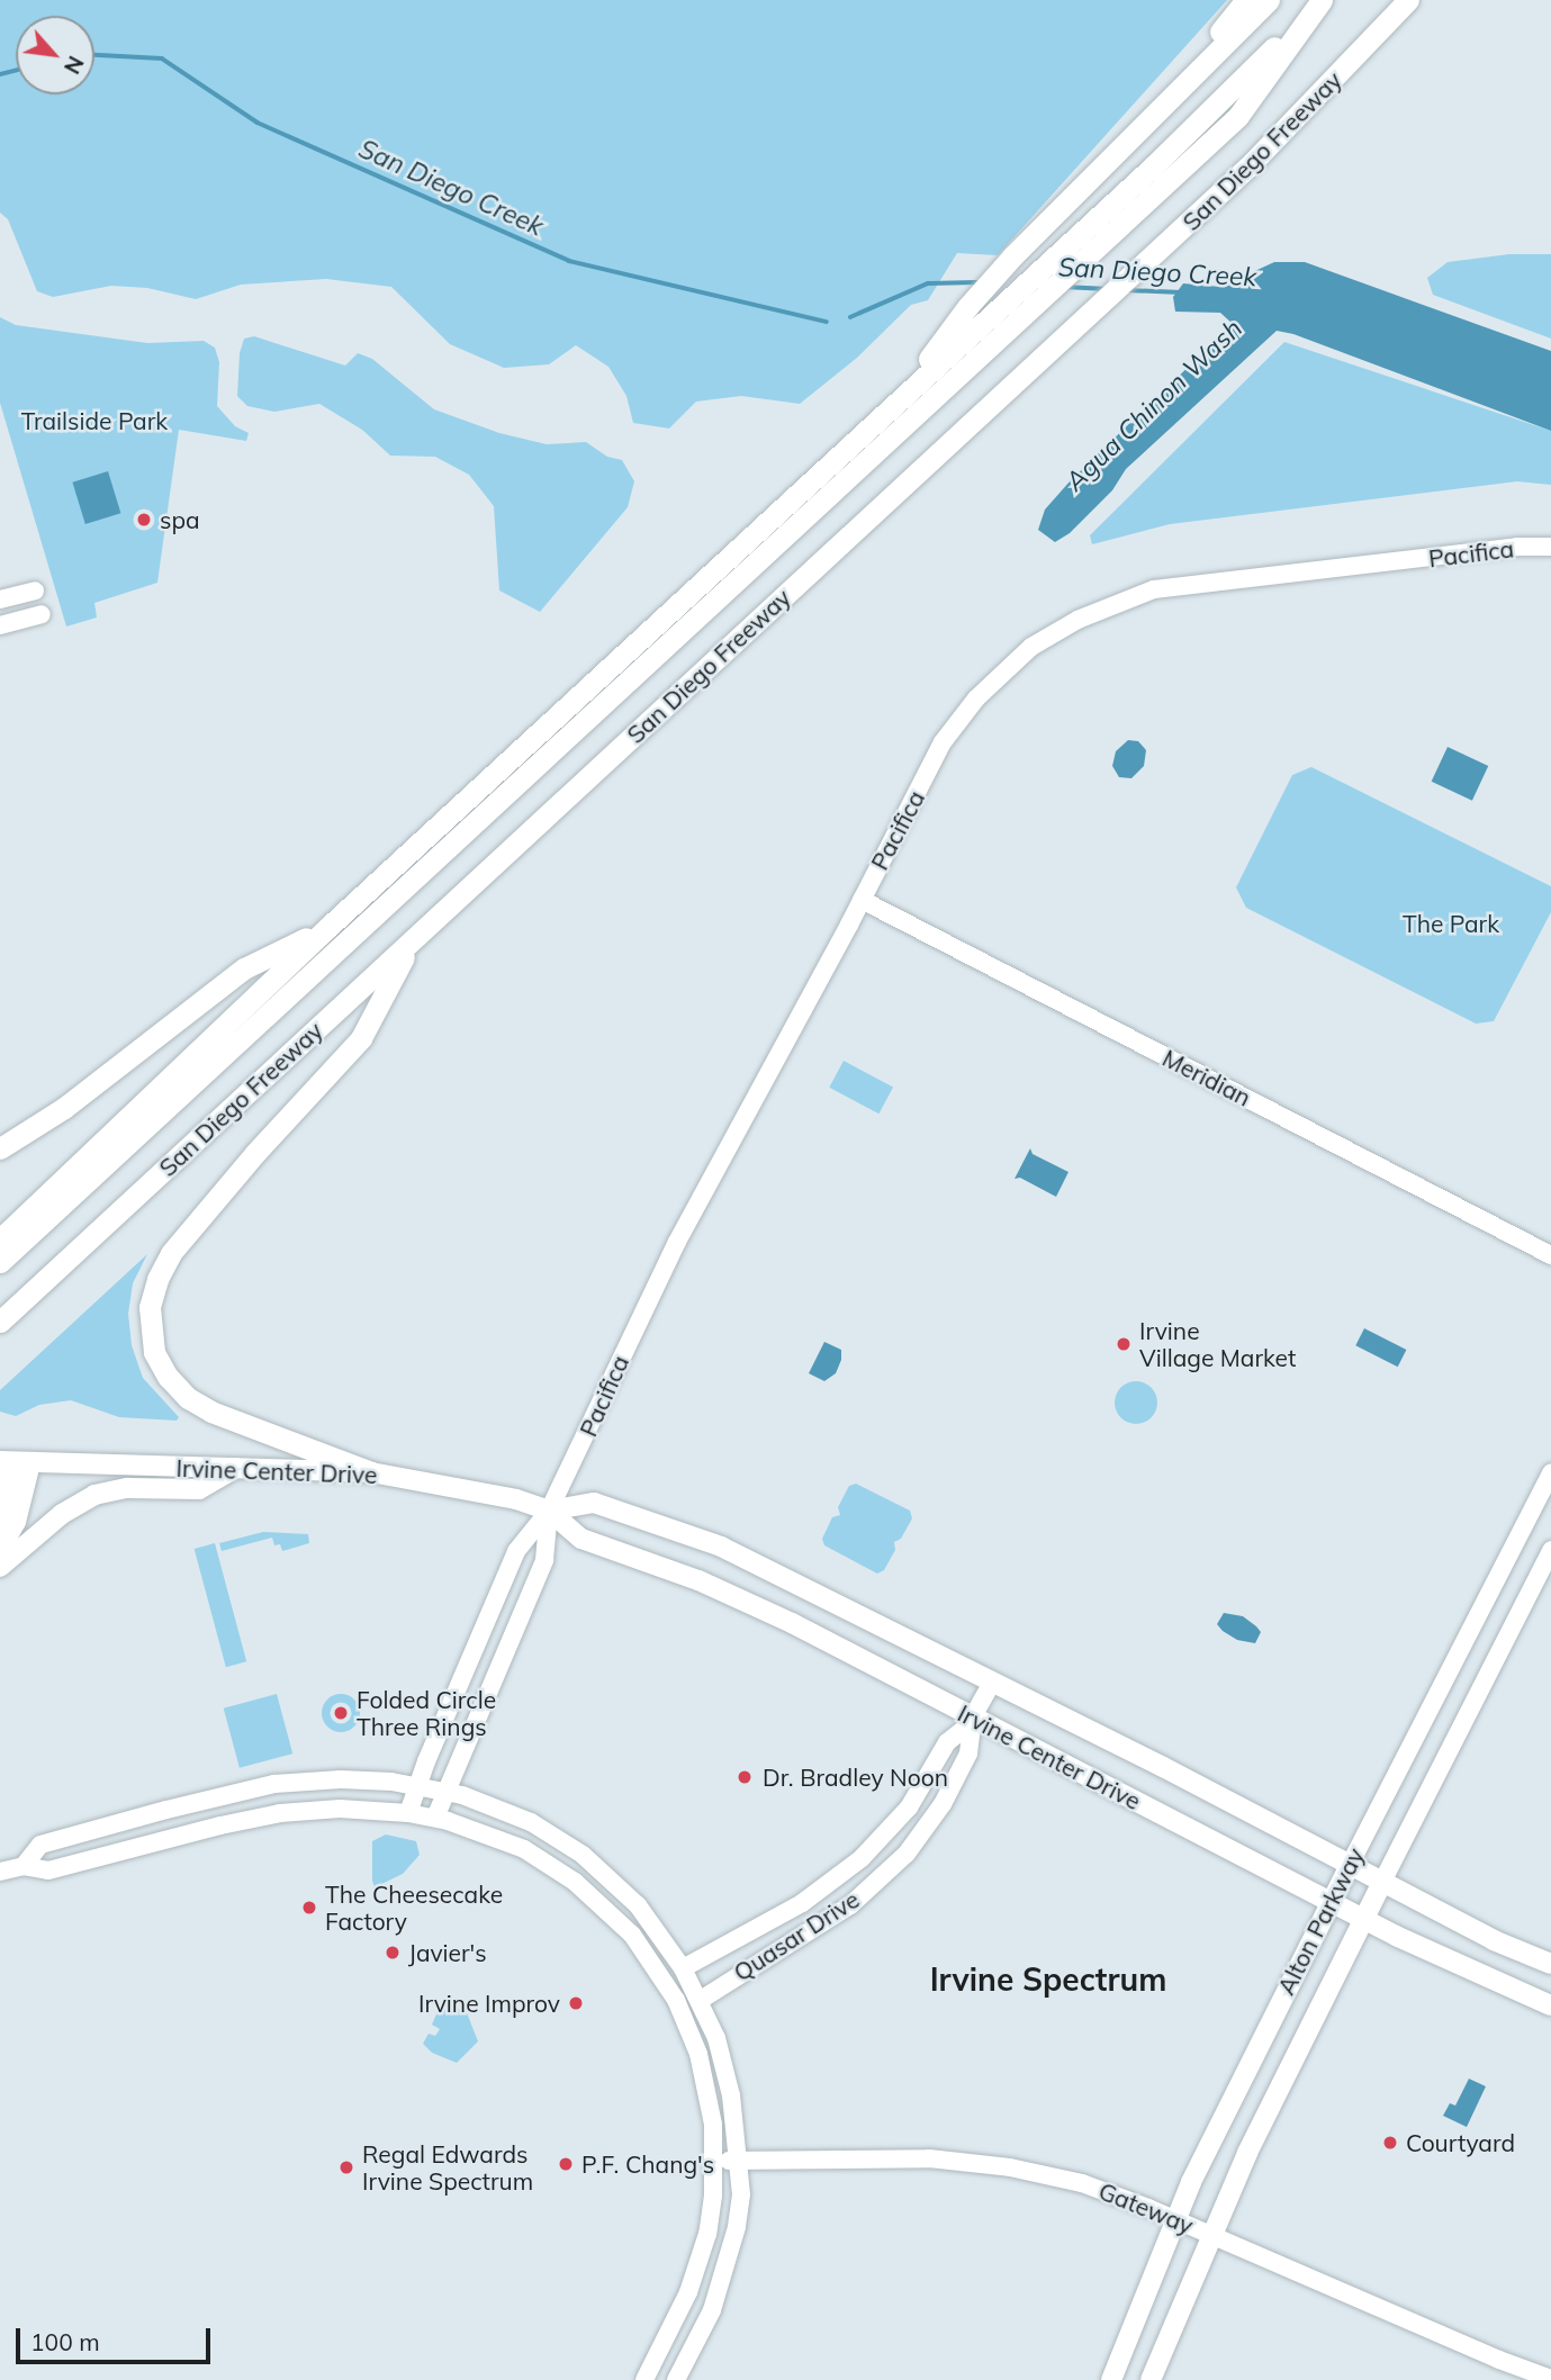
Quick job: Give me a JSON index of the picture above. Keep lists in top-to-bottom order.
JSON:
{
  "streets": {
    "highway": ["San Diego Freeway"],
    "main road": ["Irvine Center Drive", "Alton Parkway"],
    "street": [
      "Pacifica",
      "Meridian",
      "Quasar Drive",
      "Gateway"
    ]
  },
  "crossings": [
    ["Pacifica", "Meridian"],
    ["Pacifica", "Irvine Center Drive"],
    ["Irvine Center Drive", "Alton Parkway"],
    ["Irvine Center Drive", "Quasar Drive"],
    ["Alton Parkway", "Gateway"]
  ],
  "districts": ["Irvine Spectrum"],
  "water": ["San Diego Creek", "Agua Chinon Wash"],
  "parks": ["Trailside Park", "The Park"],
  "places": [
    "spa",
    "Irvine Village Market",
    "Folded Circle Three Rings",
    "Dr. Bradley Noon",
    "The Cheesecake Factory",
    "Javier's",
    "Irvine Improv",
    "Courtyard",
    "P.F. Chang's",
    "Regal Edwards Irvine Spectrum"
  ],
  "scale_bar": "100 m",
  "north": "bottom right"
}
